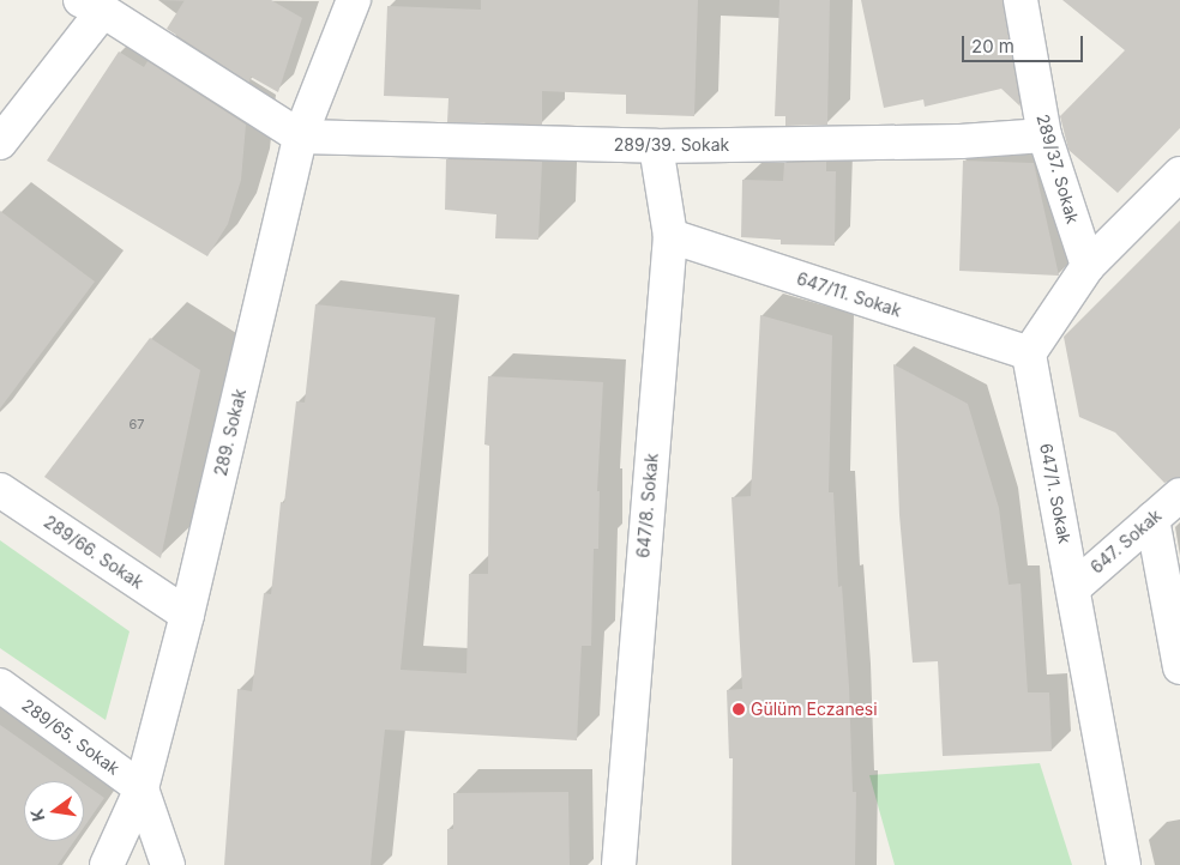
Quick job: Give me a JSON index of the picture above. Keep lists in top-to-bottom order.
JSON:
{
  "streets": {
    "street": [
      "289/39. Sokak",
      "289/37. Sokak",
      "647/11. Sokak",
      "289. Sokak",
      "647/1. Sokak",
      "647/8. Sokak",
      "647. Sokak",
      "289/66. Sokak",
      "289/65. Sokak"
    ]
  },
  "crossings": [
    ["289/39. Sokak", "289/37. Sokak"],
    ["289/39. Sokak", "289. Sokak"],
    ["289/39. Sokak", "647/8. Sokak"],
    ["647/11. Sokak", "647/1. Sokak"],
    ["647/11. Sokak", "647/8. Sokak"],
    ["289. Sokak", "289/66. Sokak"],
    ["289. Sokak", "289/65. Sokak"],
    ["647/1. Sokak", "647. Sokak"]
  ],
  "places": ["Gülüm Eczanesi"],
  "house_numbers": ["67"],
  "scale_bar": "20 m",
  "north": "left"
}
